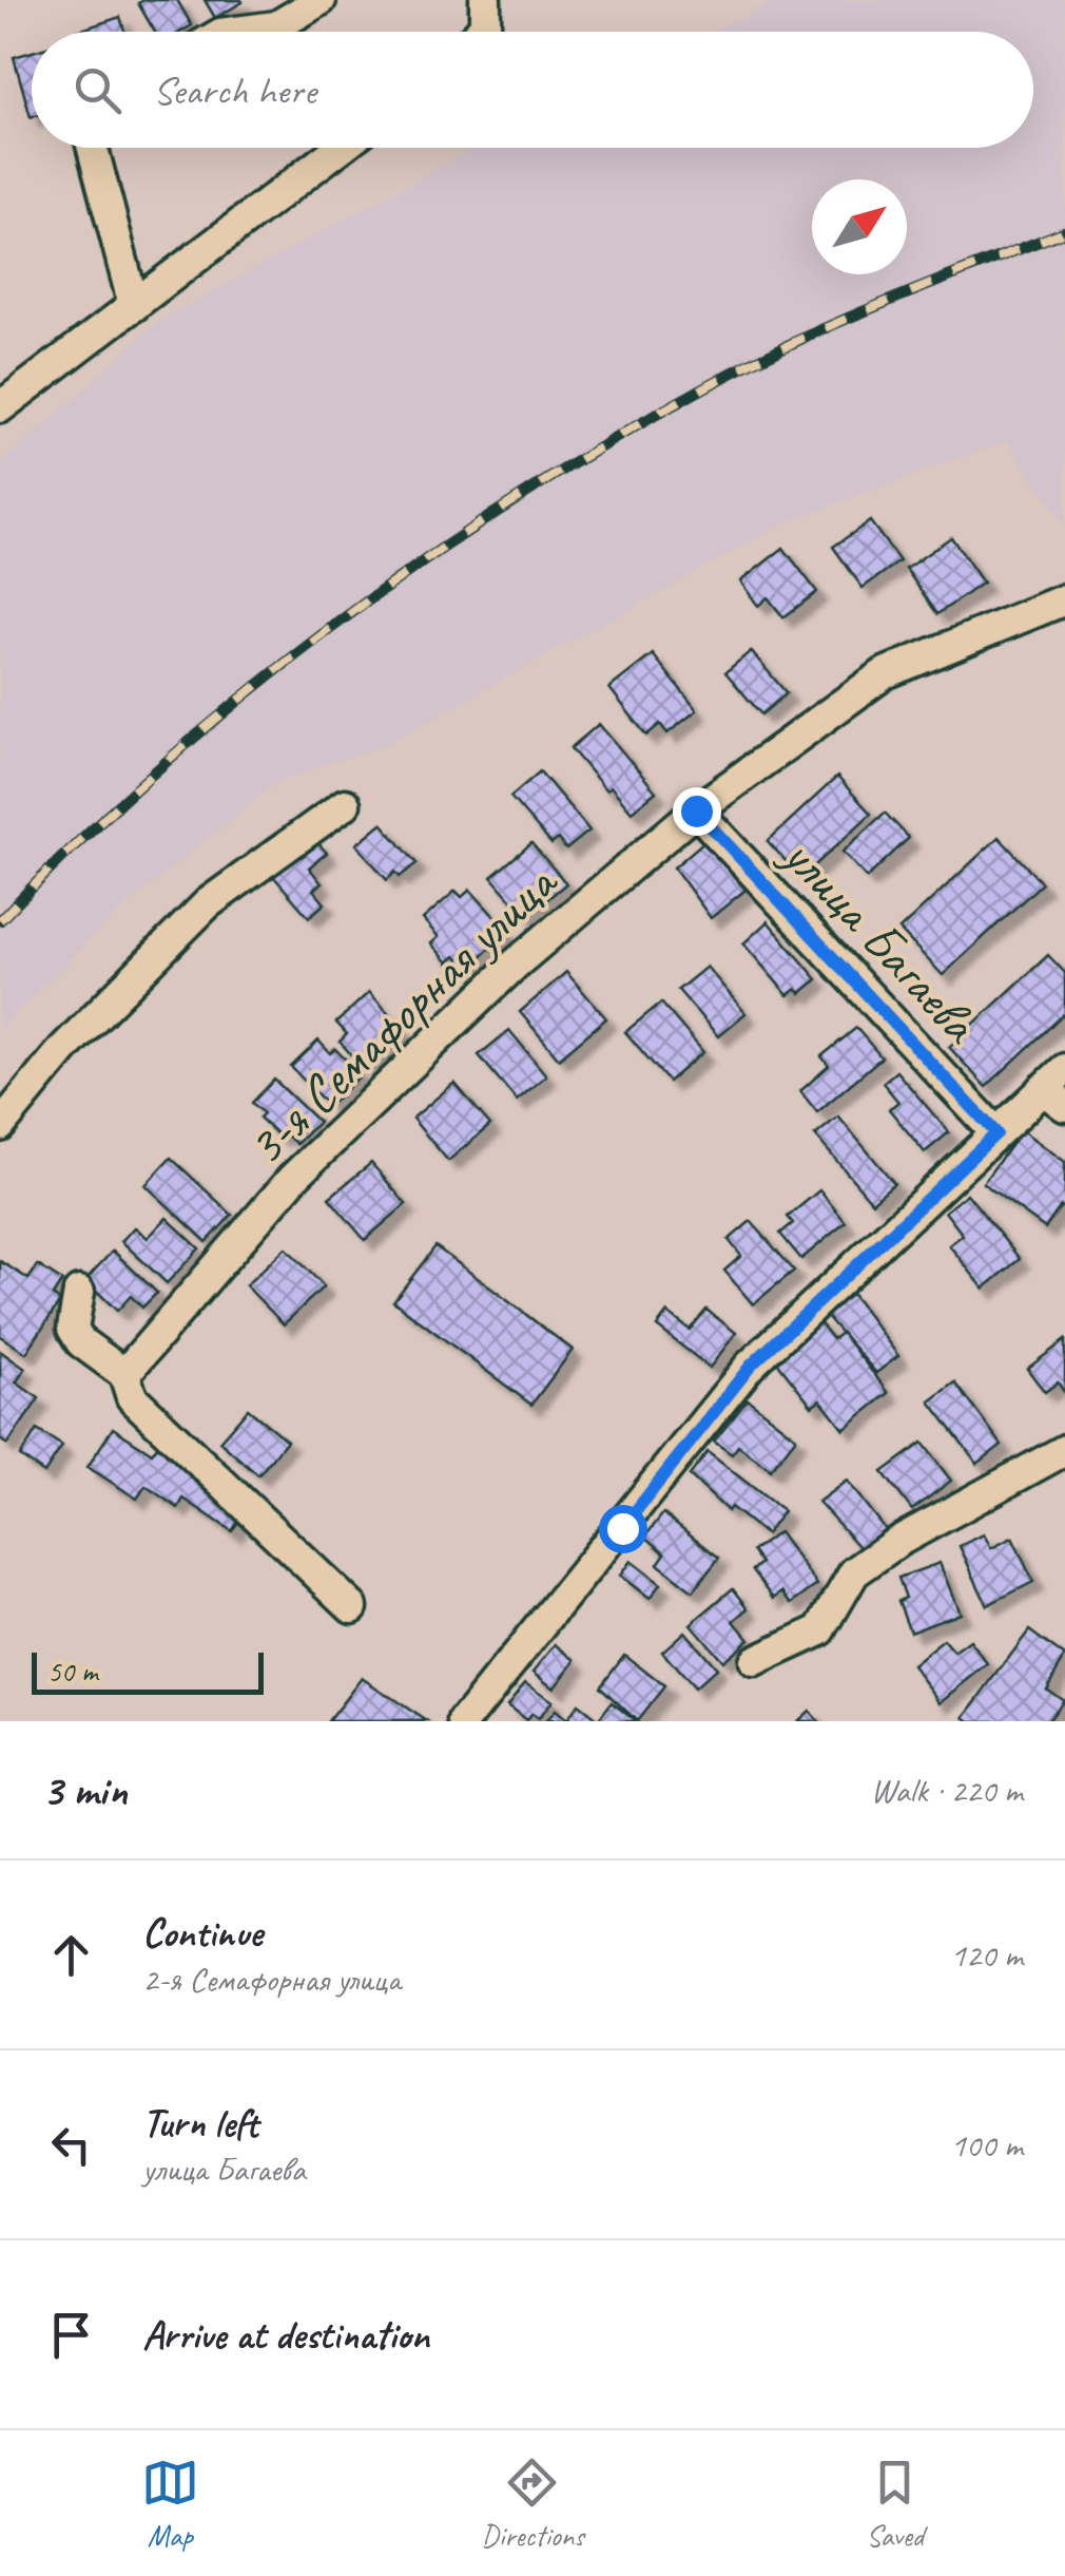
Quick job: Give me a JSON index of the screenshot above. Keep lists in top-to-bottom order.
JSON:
{
  "streets": {
    "street": ["улица Багаева", "3-я Семафорная улица"]
  },
  "crossings": [
    ["улица Багаева", "3-я Семафорная улица"]
  ],
  "scale_bar": "50 m",
  "north": "top right",
  "page": {
    "search": "Search here",
    "scale": "50 m",
    "heading": ["3 min", "Walk · 220 m"],
    "list": [
      ["Continue", "2-я Семафорная улица", "120 m"],
      ["Turn left", "улица Багаева", "100 m"],
      "Arrive at destination"
    ],
    "nav": ["Map", "Directions", "Saved"]
  }
}
